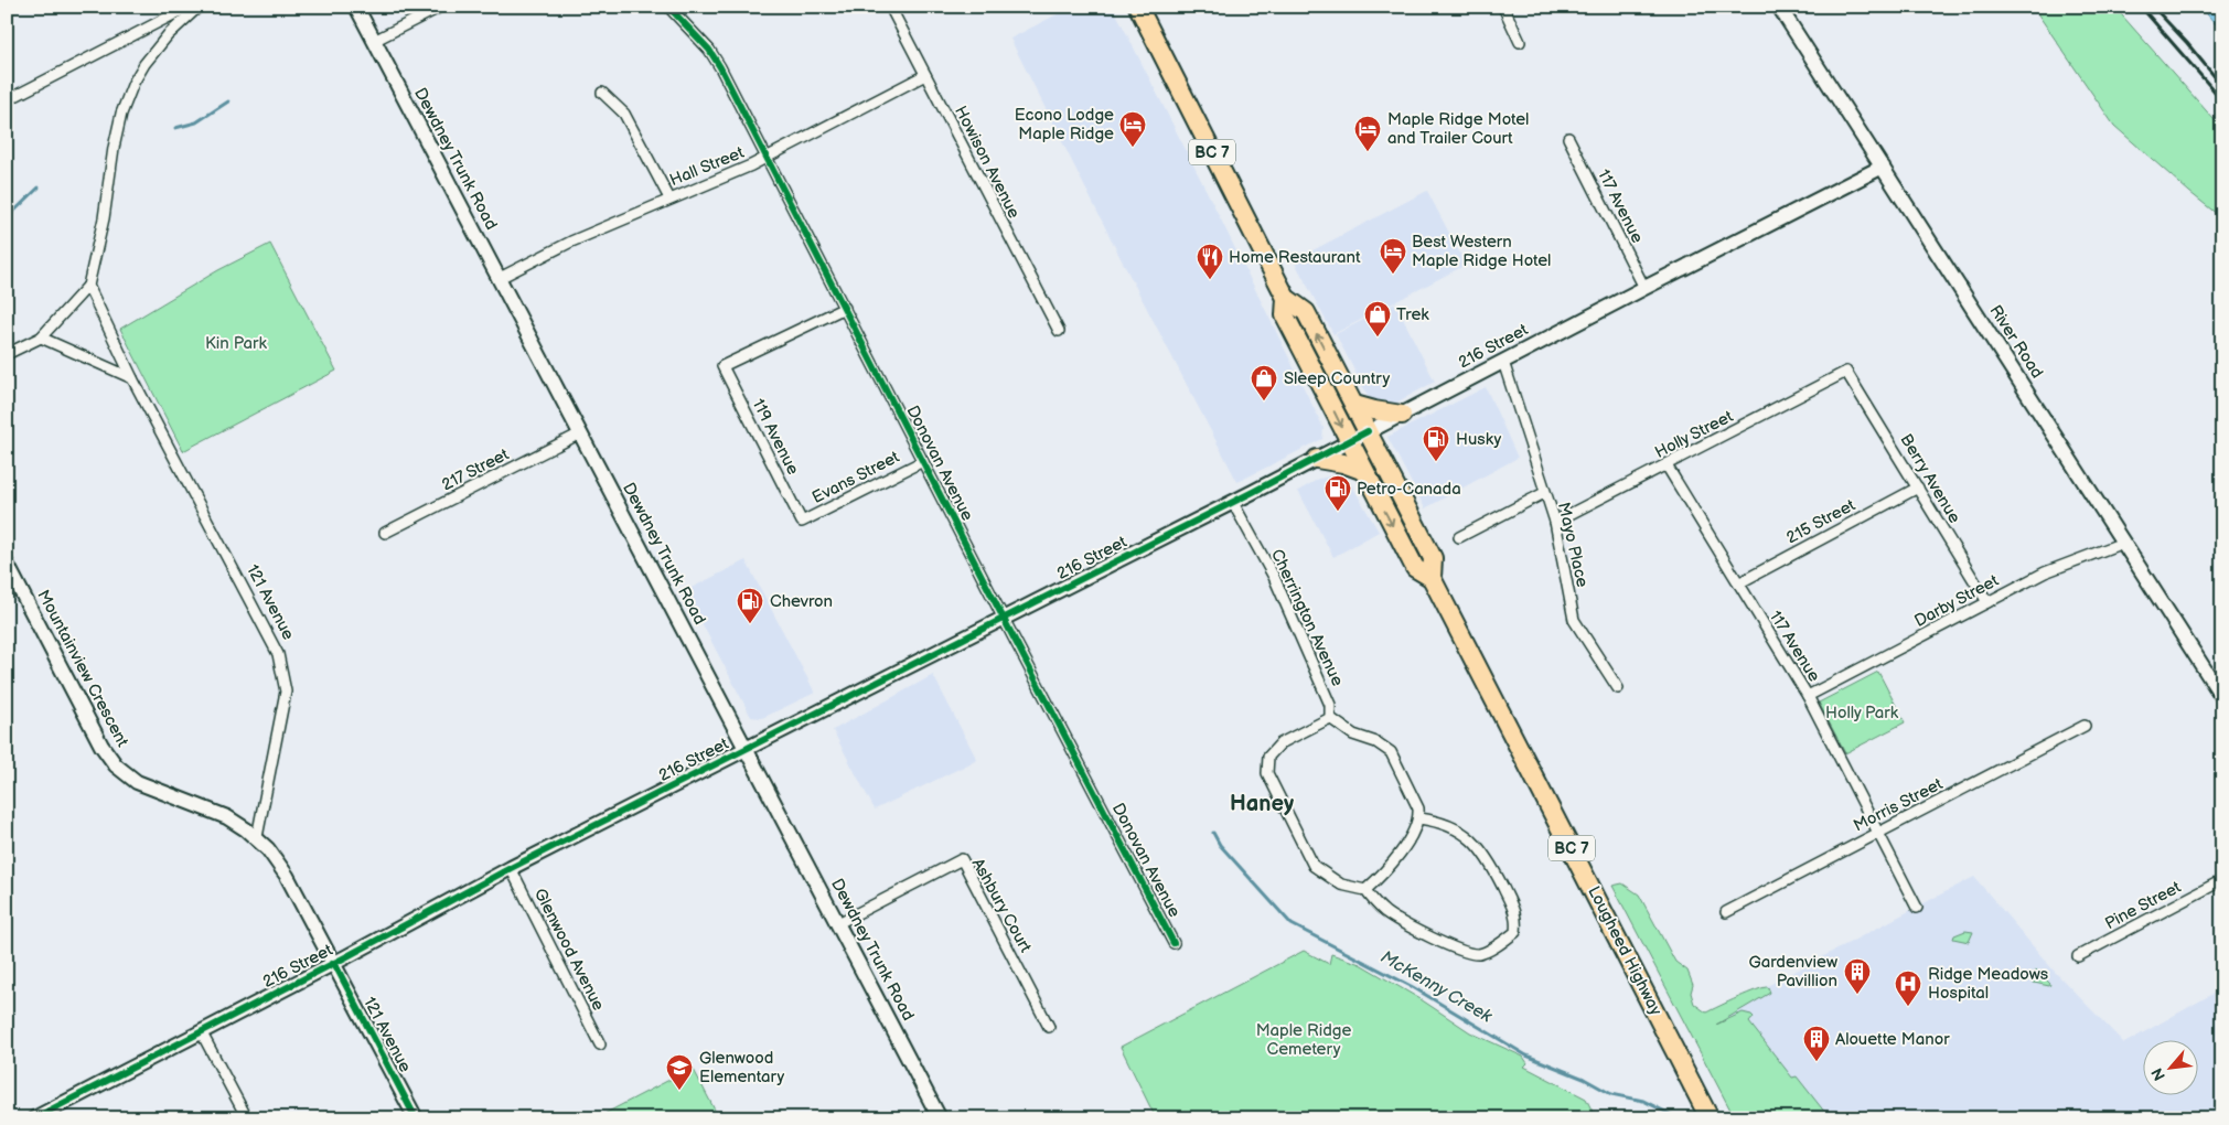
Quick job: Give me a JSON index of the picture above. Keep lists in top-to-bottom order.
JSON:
{
  "streets": {
    "highway": ["BC 7", "Lougheed Highway"],
    "main road": [
      "Dewdney Trunk Road",
      "River Road",
      "216 Street",
      "121 Avenue",
      "Mountainview Crescent"
    ],
    "street": [
      "Howison Avenue",
      "Hall Street",
      "117 Avenue",
      "Holly Street",
      "119 Avenue",
      "Donovan Avenue",
      "217 Street",
      "Evans Street",
      "Berry Avenue",
      "215 Street",
      "Mayo Place",
      "Darby Street",
      "Cherrington Avenue",
      "Morris Street",
      "Ashbury Court",
      "Pine Street",
      "Glenwood Avenue"
    ]
  },
  "crossings": [
    ["Dewdney Trunk Road", "Hall Street"],
    ["Dewdney Trunk Road", "216 Street"],
    ["Dewdney Trunk Road", "217 Street"],
    ["Dewdney Trunk Road", "Ashbury Court"],
    ["Howison Avenue", "Hall Street"],
    ["Hall Street", "Donovan Avenue"],
    ["117 Avenue", "216 Street"],
    ["117 Avenue", "Holly Street"],
    ["117 Avenue", "215 Street"],
    ["117 Avenue", "Darby Street"],
    ["117 Avenue", "Morris Street"],
    ["River Road", "216 Street"],
    ["River Road", "Darby Street"],
    ["216 Street", "Donovan Avenue"],
    ["216 Street", "121 Avenue"],
    ["216 Street", "Cherrington Avenue"],
    ["216 Street", "Glenwood Avenue"],
    ["216 Street", "Lougheed Highway"],
    ["Holly Street", "Berry Avenue"],
    ["Holly Street", "Mayo Place"],
    ["119 Avenue", "Donovan Avenue"],
    ["119 Avenue", "Evans Street"],
    ["Donovan Avenue", "Evans Street"],
    ["Berry Avenue", "215 Street"],
    ["Berry Avenue", "Darby Street"],
    ["121 Avenue", "Mountainview Crescent"]
  ],
  "districts": ["Haney"],
  "water": ["McKenny Creek"],
  "parks": ["Kin Park", "Holly Park", "Maple Ridge Cemetery"],
  "places": {
    "hotel": ["Econo Lodge Maple Ridge", "Maple Ridge Motel and Trailer Court", "Best Western Maple Ridge Hotel"],
    "restaurant": ["Home Restaurant"],
    "shop": ["Trek", "Sleep Country"],
    "fuel station": ["Husky", "Petro-Canada", "Chevron"],
    "building": ["Gardenview Pavillion", "Alouette Manor"],
    "hospital": ["Ridge Meadows Hospital"],
    "school or university": ["Glenwood Elementary"]
  },
  "north": "bottom left"
}
